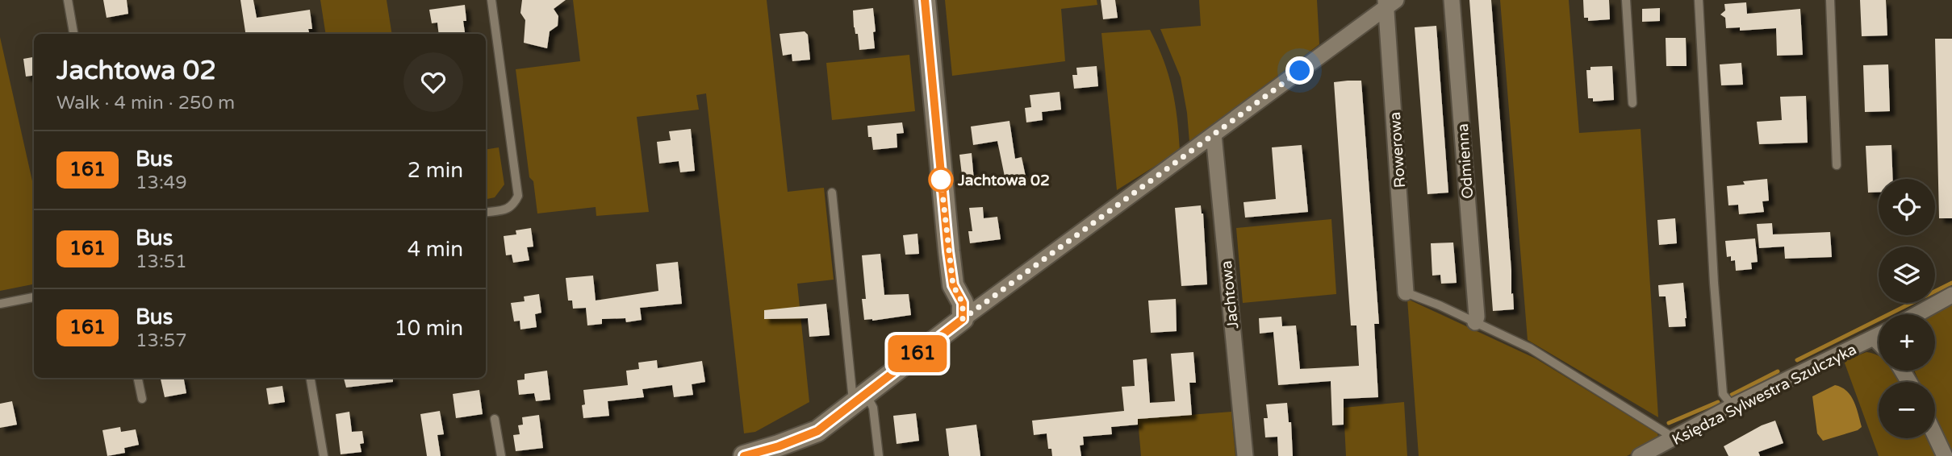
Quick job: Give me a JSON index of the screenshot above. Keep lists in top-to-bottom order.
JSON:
{
  "streets": {
    "street": [
      "Rowerowa",
      "Odmienna",
      "Jachtowa",
      "Księdza Sylwestra Szulczyka"
    ]
  },
  "places": ["Jachtowa 02"],
  "lines": ["bus line 161"],
  "page": {
    "on_map": "161",
    "heading": ["Jachtowa 02", "Walk · 4 min · 250 m"],
    "list": [
      {
        "mark": "161",
        "name": "Bus",
        "note": "13:49",
        "value": "2 min"
      },
      {
        "mark": "161",
        "name": "Bus",
        "note": "13:51",
        "value": "4 min"
      },
      {
        "mark": "161",
        "name": "Bus",
        "note": "13:57",
        "value": "10 min"
      }
    ],
    "map_buttons": ["+", "−"]
  }
}
